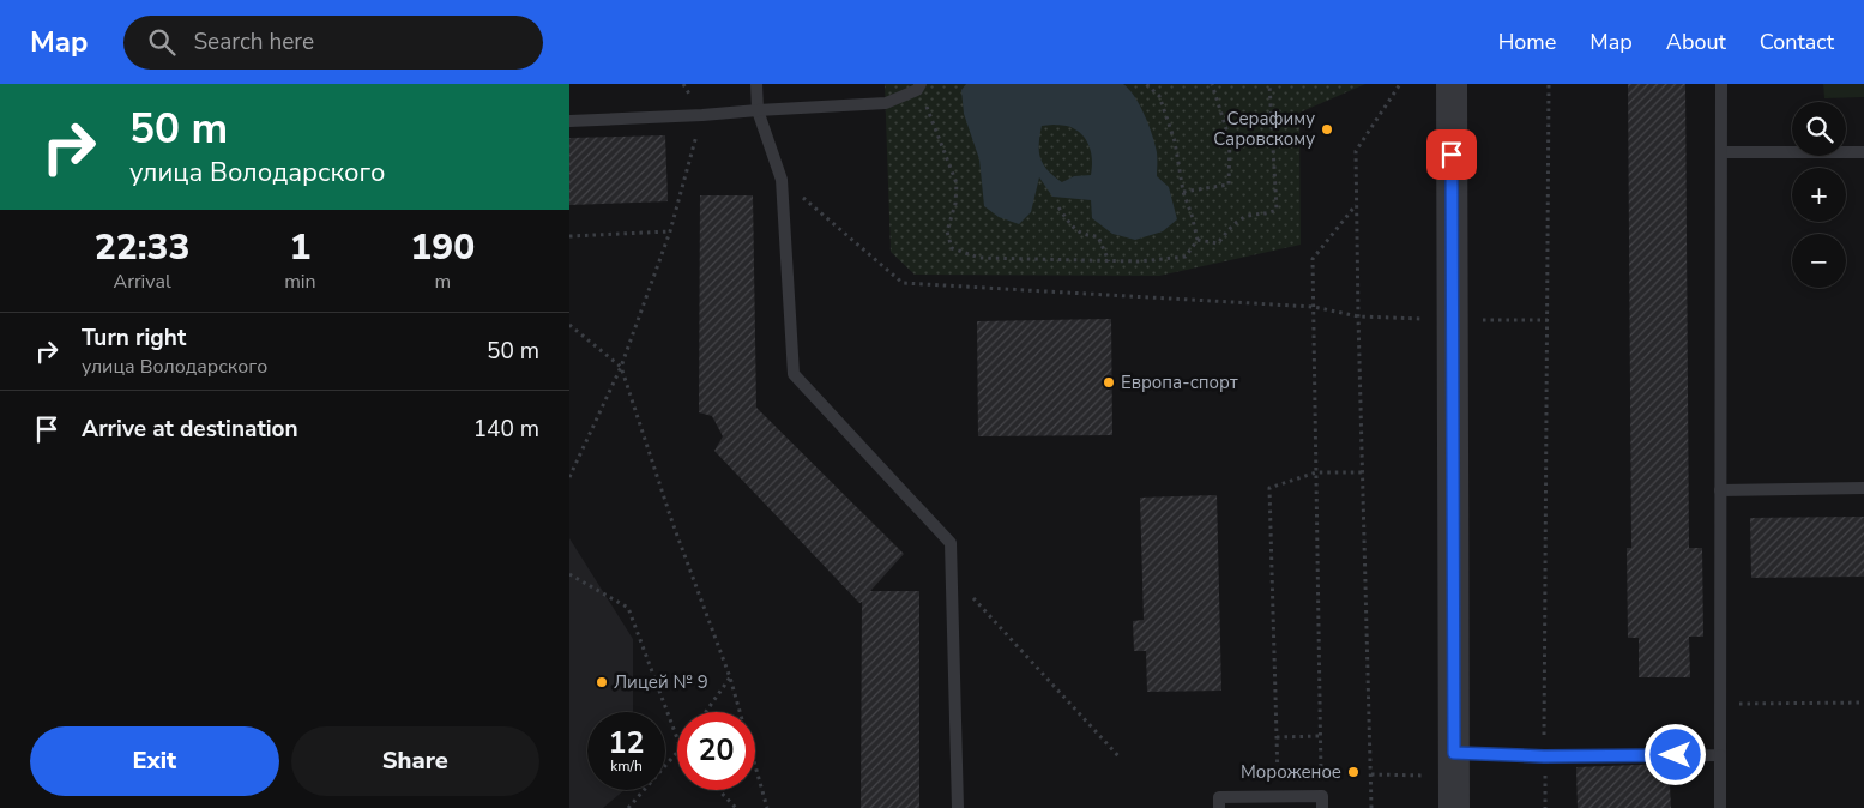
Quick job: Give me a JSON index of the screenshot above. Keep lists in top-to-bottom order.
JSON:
{
  "places": [
    "Серафиму Саровскому",
    "Европа-спорт",
    "Лицей № 9",
    "Мороженое"
  ],
  "page": {
    "header": "Map",
    "search": "Search here",
    "nav": [
      "Home",
      "Map",
      "About",
      "Contact"
    ],
    "turn": ["50 m", "улица Володарского"],
    "map_buttons": ["+", "−"],
    "eta": [
      "22:33",
      "Arrival",
      "1",
      "min",
      "190",
      "m"
    ],
    "list": [
      {
        "name": "Turn right",
        "note": "улица Володарского",
        "value": "50 m"
      },
      {
        "name": "Arrive at destination",
        "value": "140 m"
      }
    ],
    "speed": "12 km/h",
    "limit": "20",
    "buttons": ["Exit", "Share"]
  }
}
